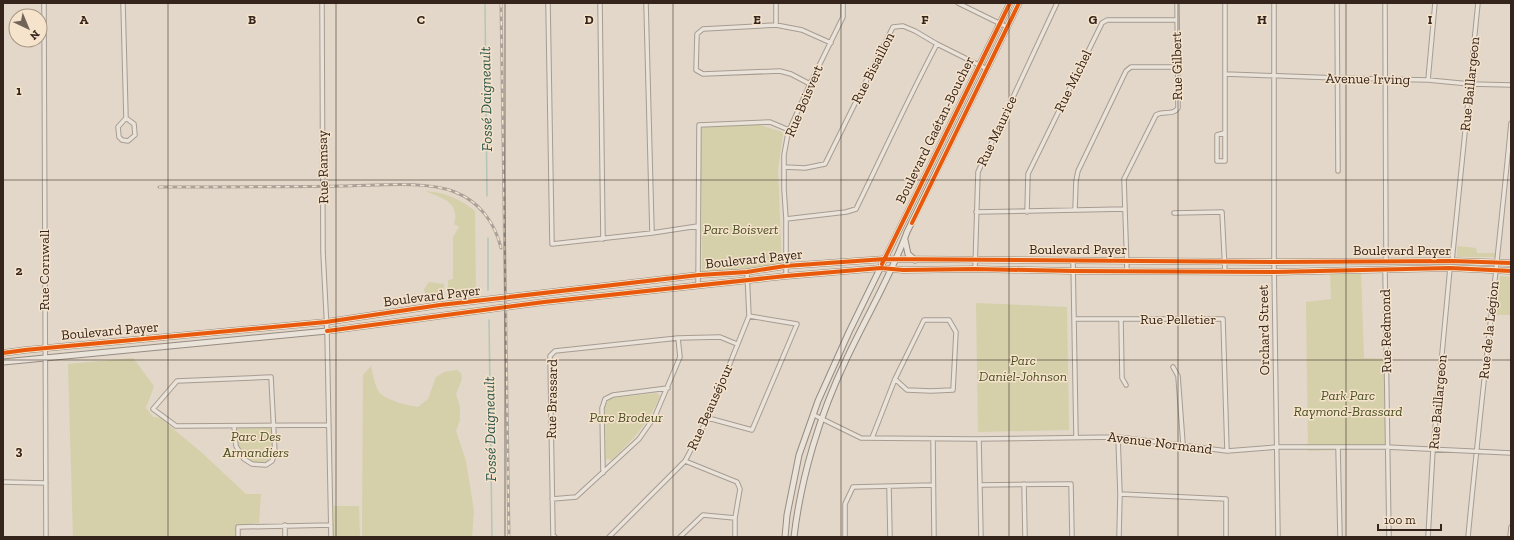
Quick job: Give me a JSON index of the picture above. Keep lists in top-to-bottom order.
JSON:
{
  "streets": {
    "street": [
      "Rue Gilbert",
      "Rue Bisaillon",
      "Avenue Irving",
      "Rue Michel",
      "Rue Baillargeon",
      "Rue Boisvert",
      "Boulevard Gaétan-Boucher",
      "Rue Maurice",
      "Rue Ramsay",
      "Boulevard Payer",
      "Rue Cornwall",
      "Rue Pelletier",
      "Orchard Street",
      "Rue de la Légion",
      "Rue Redmond",
      "Rue Brassard",
      "Rue Beauséjour",
      "Avenue Normand"
    ]
  },
  "crossings": [
    ["Rue Gilbert", "Rue Michel"],
    ["Rue Gilbert", "Boulevard Payer"],
    ["Rue Bisaillon", "Rue Boisvert"],
    ["Rue Bisaillon", "Boulevard Gaétan-Boucher"],
    ["Avenue Irving", "Rue Baillargeon"],
    ["Avenue Irving", "Orchard Street"],
    ["Rue Baillargeon", "Boulevard Payer"],
    ["Rue Baillargeon", "Avenue Normand"],
    ["Rue Boisvert", "Boulevard Payer"],
    ["Boulevard Gaétan-Boucher", "Boulevard Payer"],
    ["Boulevard Gaétan-Boucher", "Avenue Normand"],
    ["Rue Maurice", "Boulevard Payer"],
    ["Rue Ramsay", "Boulevard Payer"],
    ["Boulevard Payer", "Rue Cornwall"],
    ["Boulevard Payer", "Orchard Street"],
    ["Boulevard Payer", "Rue de la Légion"],
    ["Boulevard Payer", "Rue Redmond"],
    ["Boulevard Payer", "Rue Beauséjour"],
    ["Rue Pelletier", "Avenue Normand"],
    ["Orchard Street", "Avenue Normand"],
    ["Rue de la Légion", "Avenue Normand"],
    ["Rue Redmond", "Avenue Normand"],
    ["Rue Brassard", "Rue Beauséjour"]
  ],
  "water": ["Fossé Daigneault"],
  "parks": [
    "Parc Boisvert",
    "Parc Daniel-Johnson",
    "Park Parc Raymond-Brassard",
    "Parc Brodeur",
    "Parc Des Armandiers"
  ],
  "scale_bar": "100 m",
  "north": "bottom right",
  "grid": {
    "columns": [
      "A",
      "B",
      "C",
      "D",
      "E",
      "F",
      "G",
      "H",
      "I"
    ],
    "rows": ["1", "2", "3"]
  }
}
